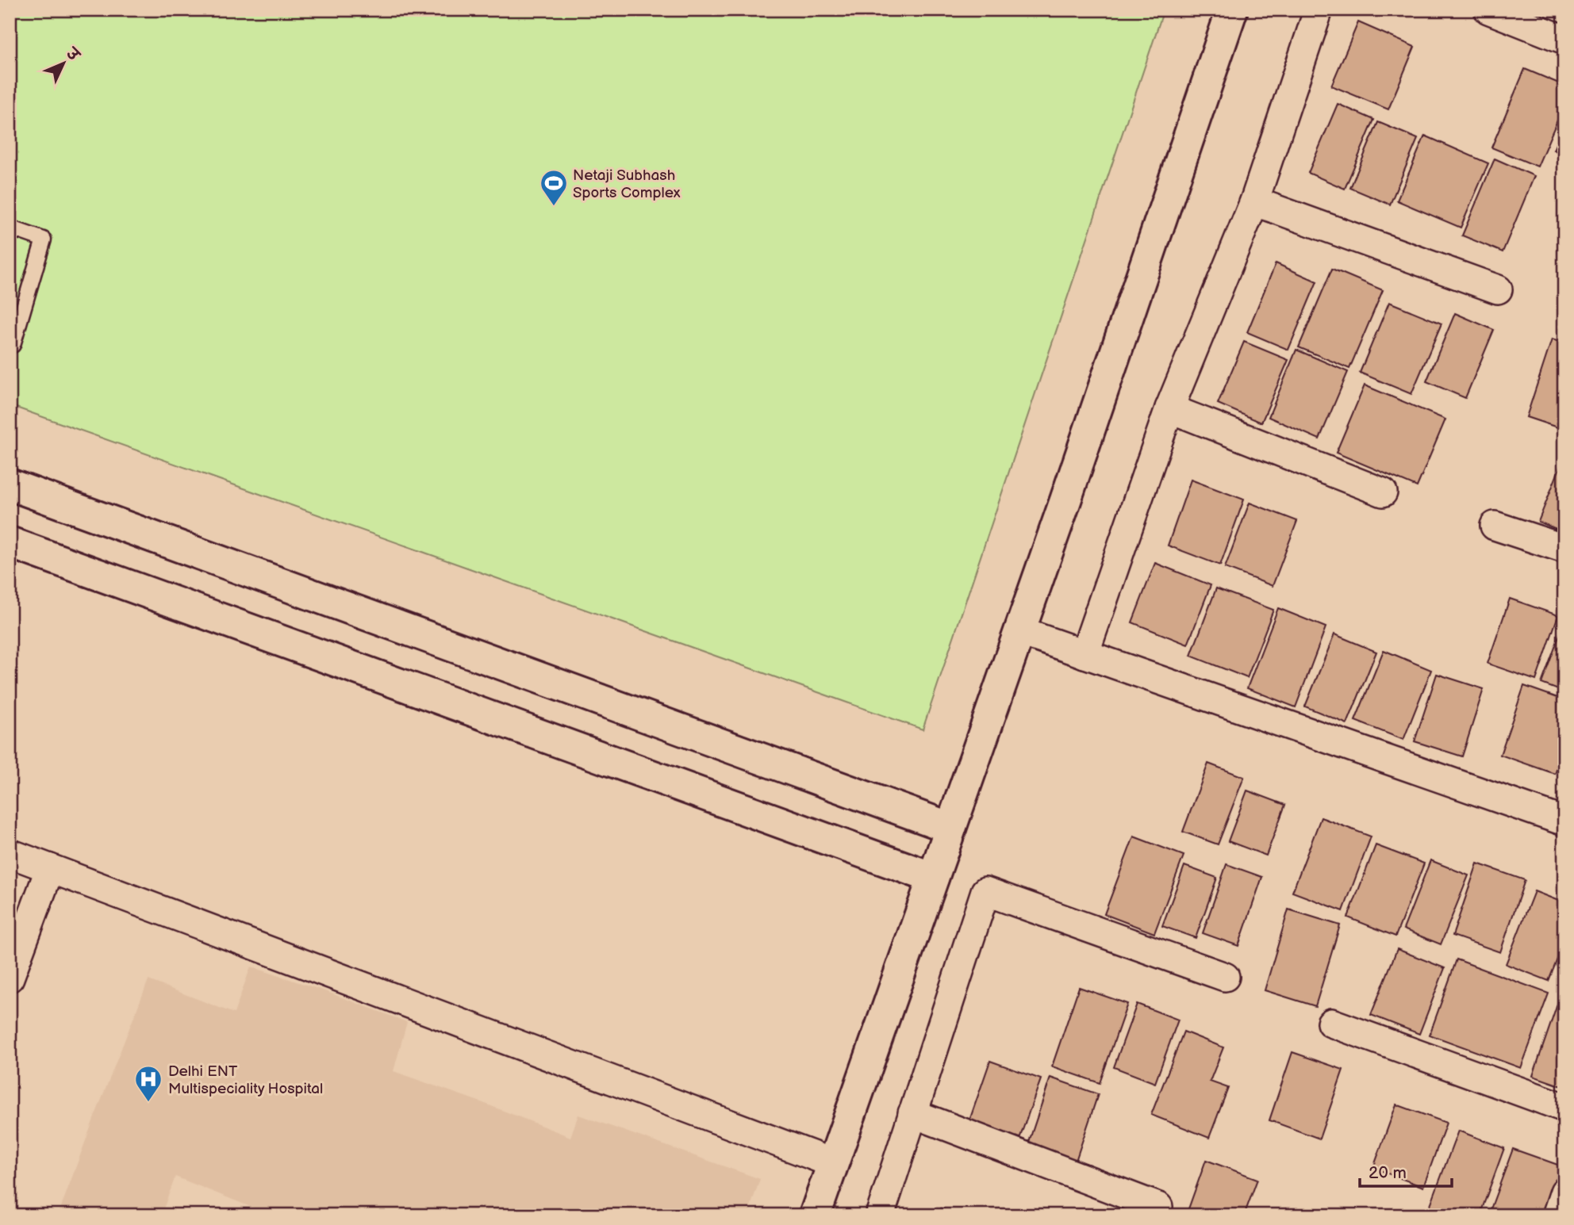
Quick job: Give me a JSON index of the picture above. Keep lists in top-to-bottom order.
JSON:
{
  "places": {
    "sports": ["Netaji Subhash Sports Complex"],
    "hospital": ["Delhi ENT Multispeciality Hospital"]
  },
  "scale_bar": "20 m",
  "north": "top right"
}
